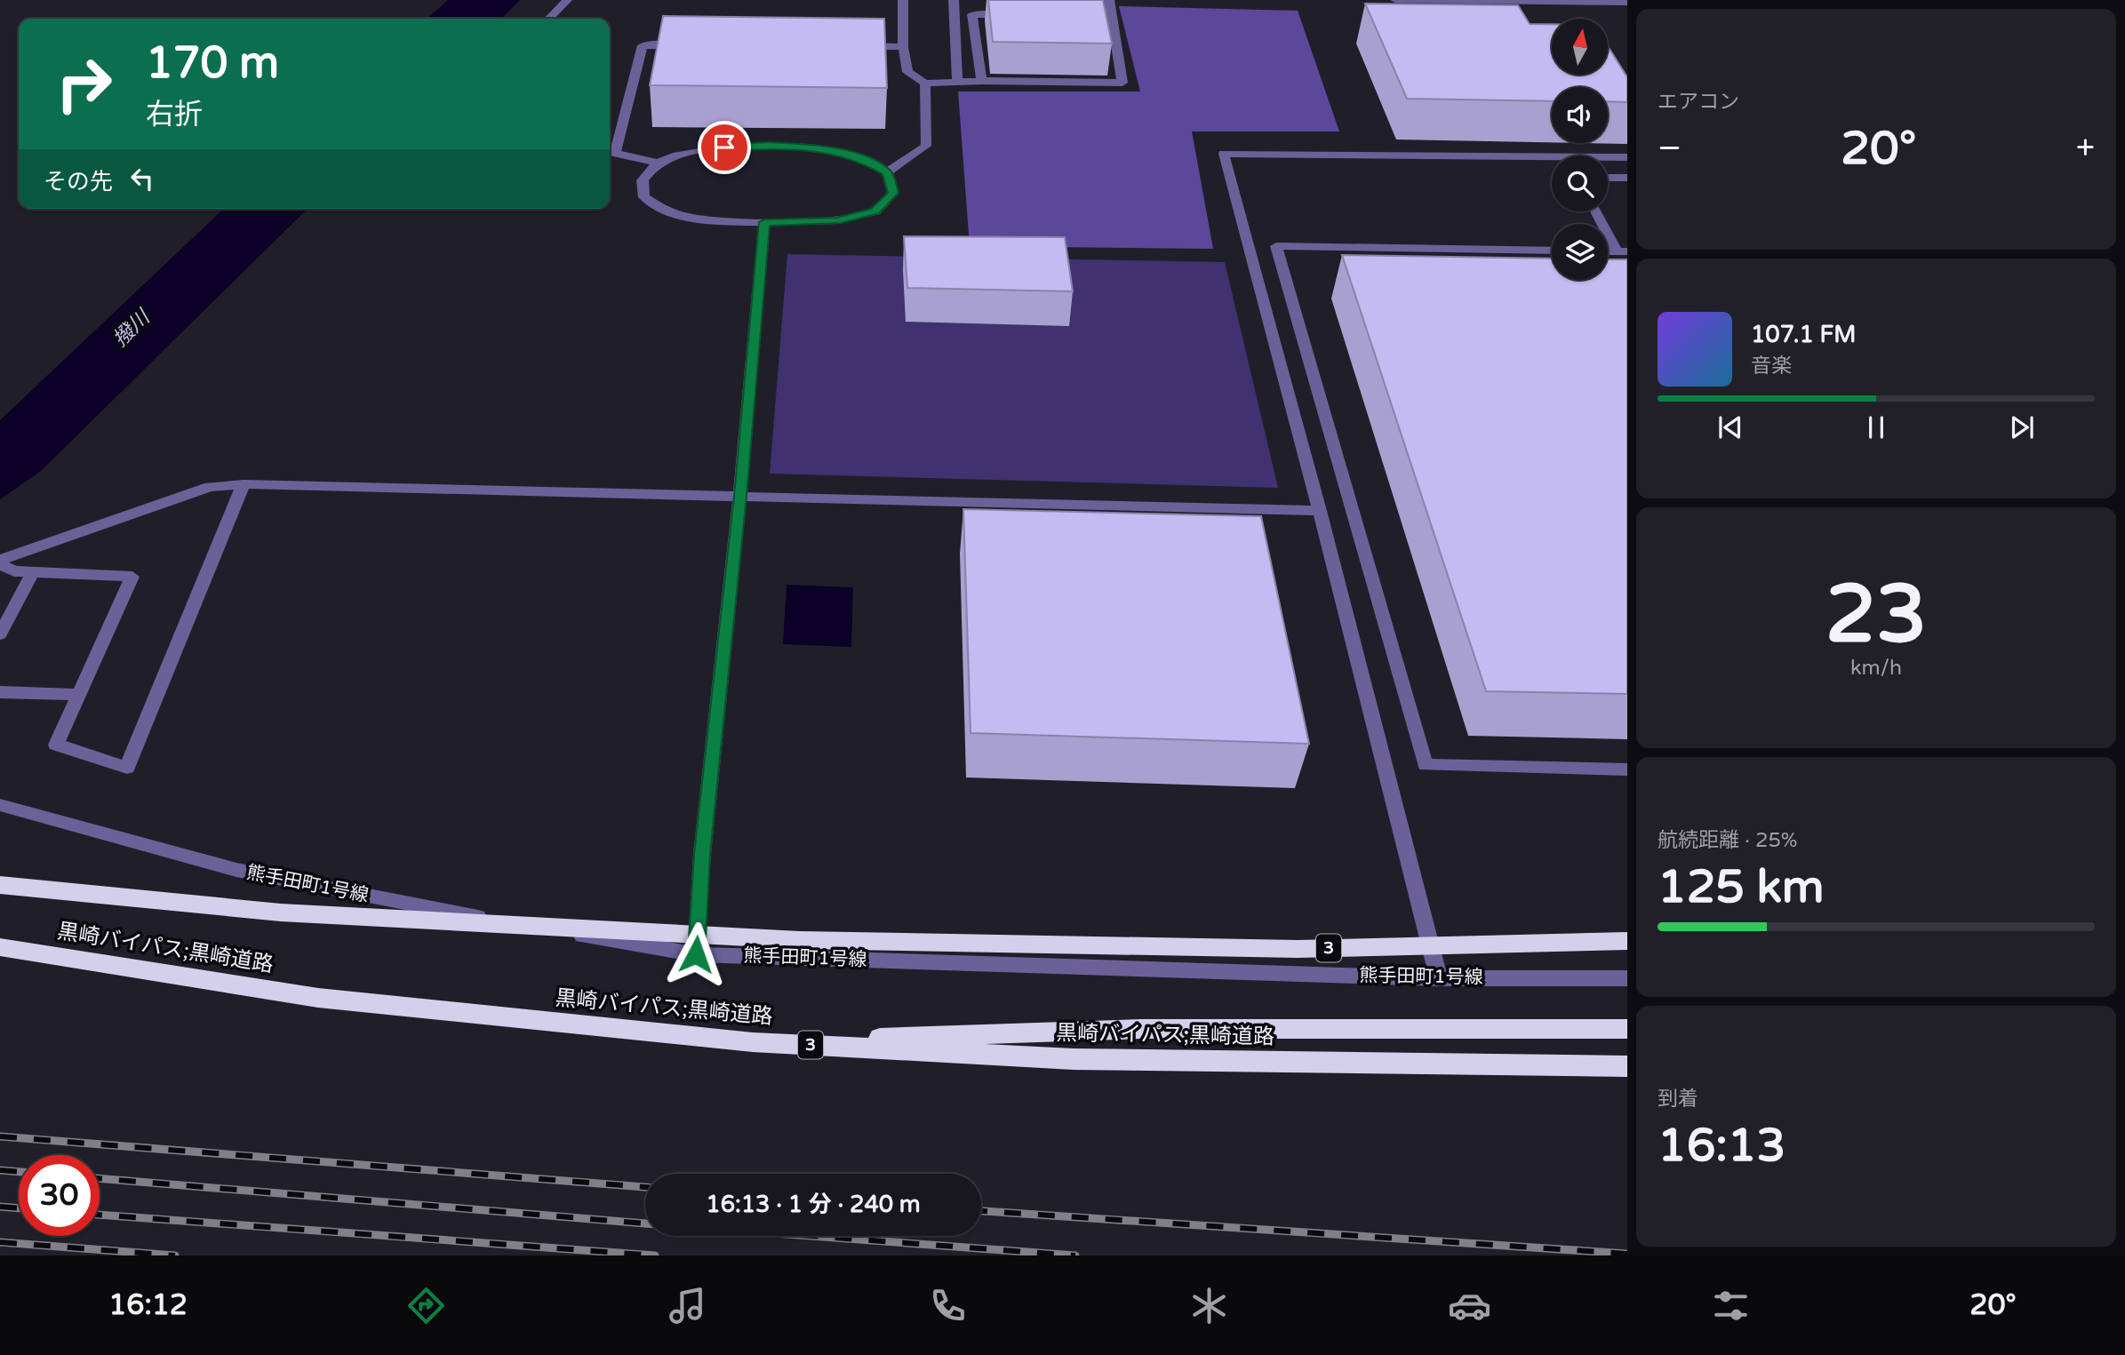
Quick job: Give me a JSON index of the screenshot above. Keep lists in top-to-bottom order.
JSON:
{
  "streets": {
    "highway": ["黒崎バイパス;黒崎道路", "3"],
    "street": ["熊手田町1号線"]
  },
  "water": ["撥川"],
  "north": "top",
  "page": {
    "tile": [
      "エアコン",
      ["23", "km/h"],
      ["航続距離 · 25%", "125 km"],
      ["到着", "16:13"]
    ],
    "turn": ["170 m", "右折"],
    "heat": ["−", "20°", "+"],
    "then": "その先",
    "song": ["107.1 FM", "音楽"],
    "limit": "30",
    "trip": "16:13 · 1 分 · 240 m",
    "tabs": ["16:12", "20°"]
  }
}
